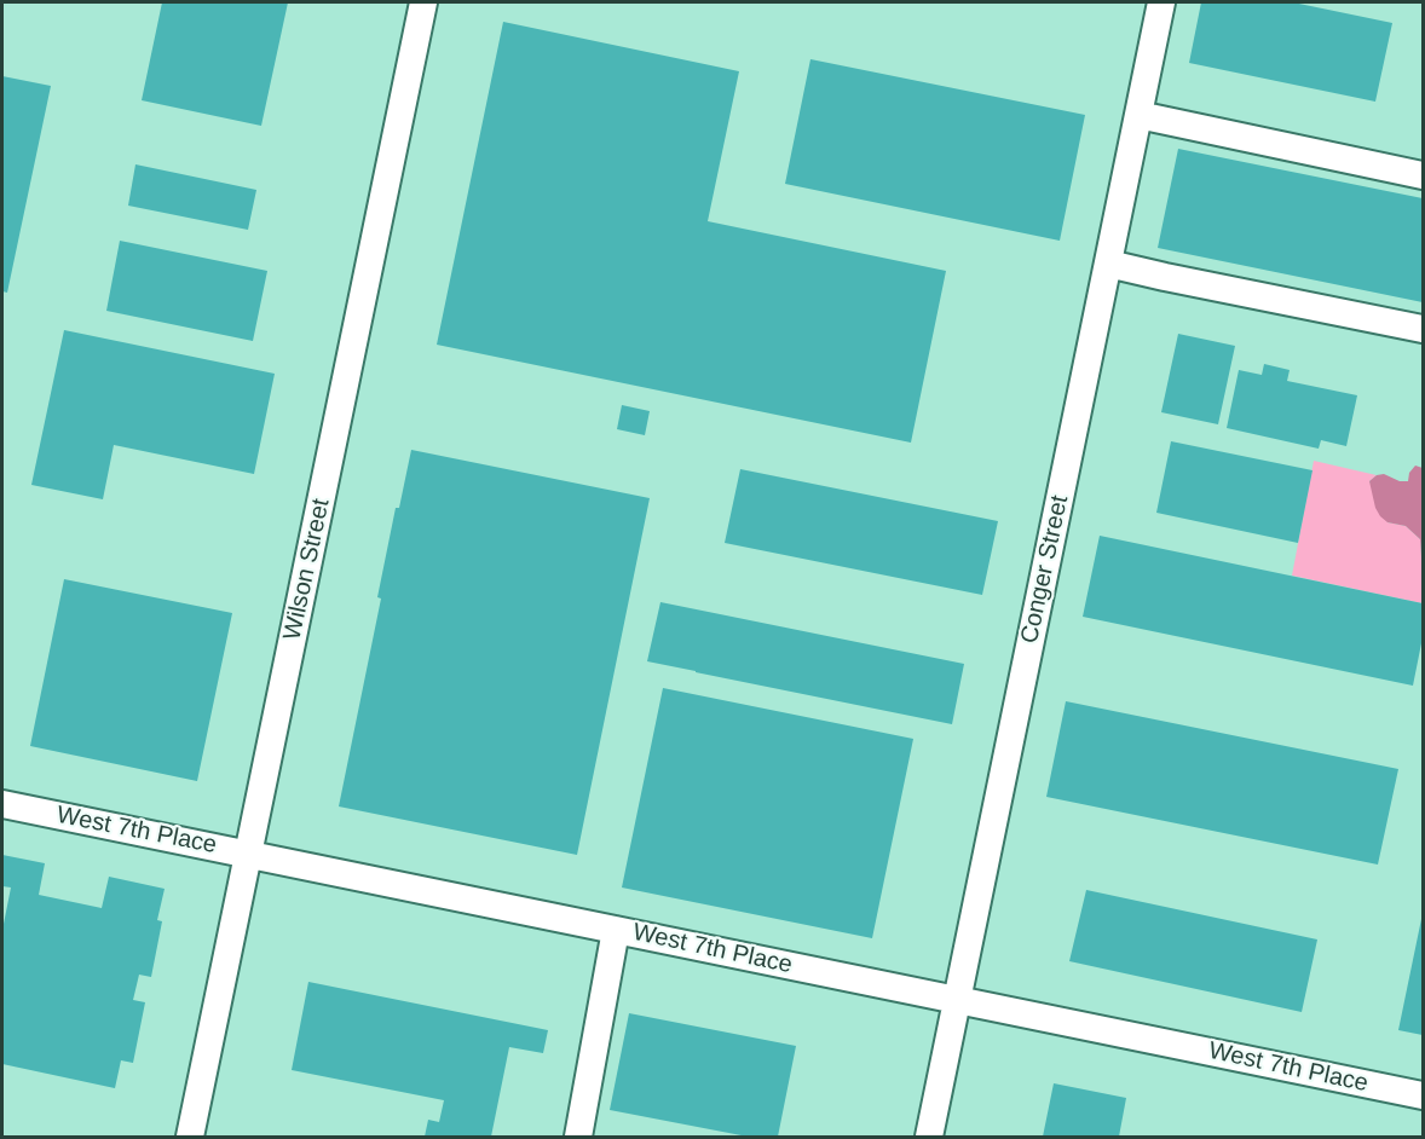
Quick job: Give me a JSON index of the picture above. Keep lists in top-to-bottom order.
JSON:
{
  "streets": {
    "street": ["Wilson Street", "Conger Street", "West 7th Place"]
  },
  "crossings": [
    ["Wilson Street", "West 7th Place"],
    ["Conger Street", "West 7th Place"]
  ]
}
